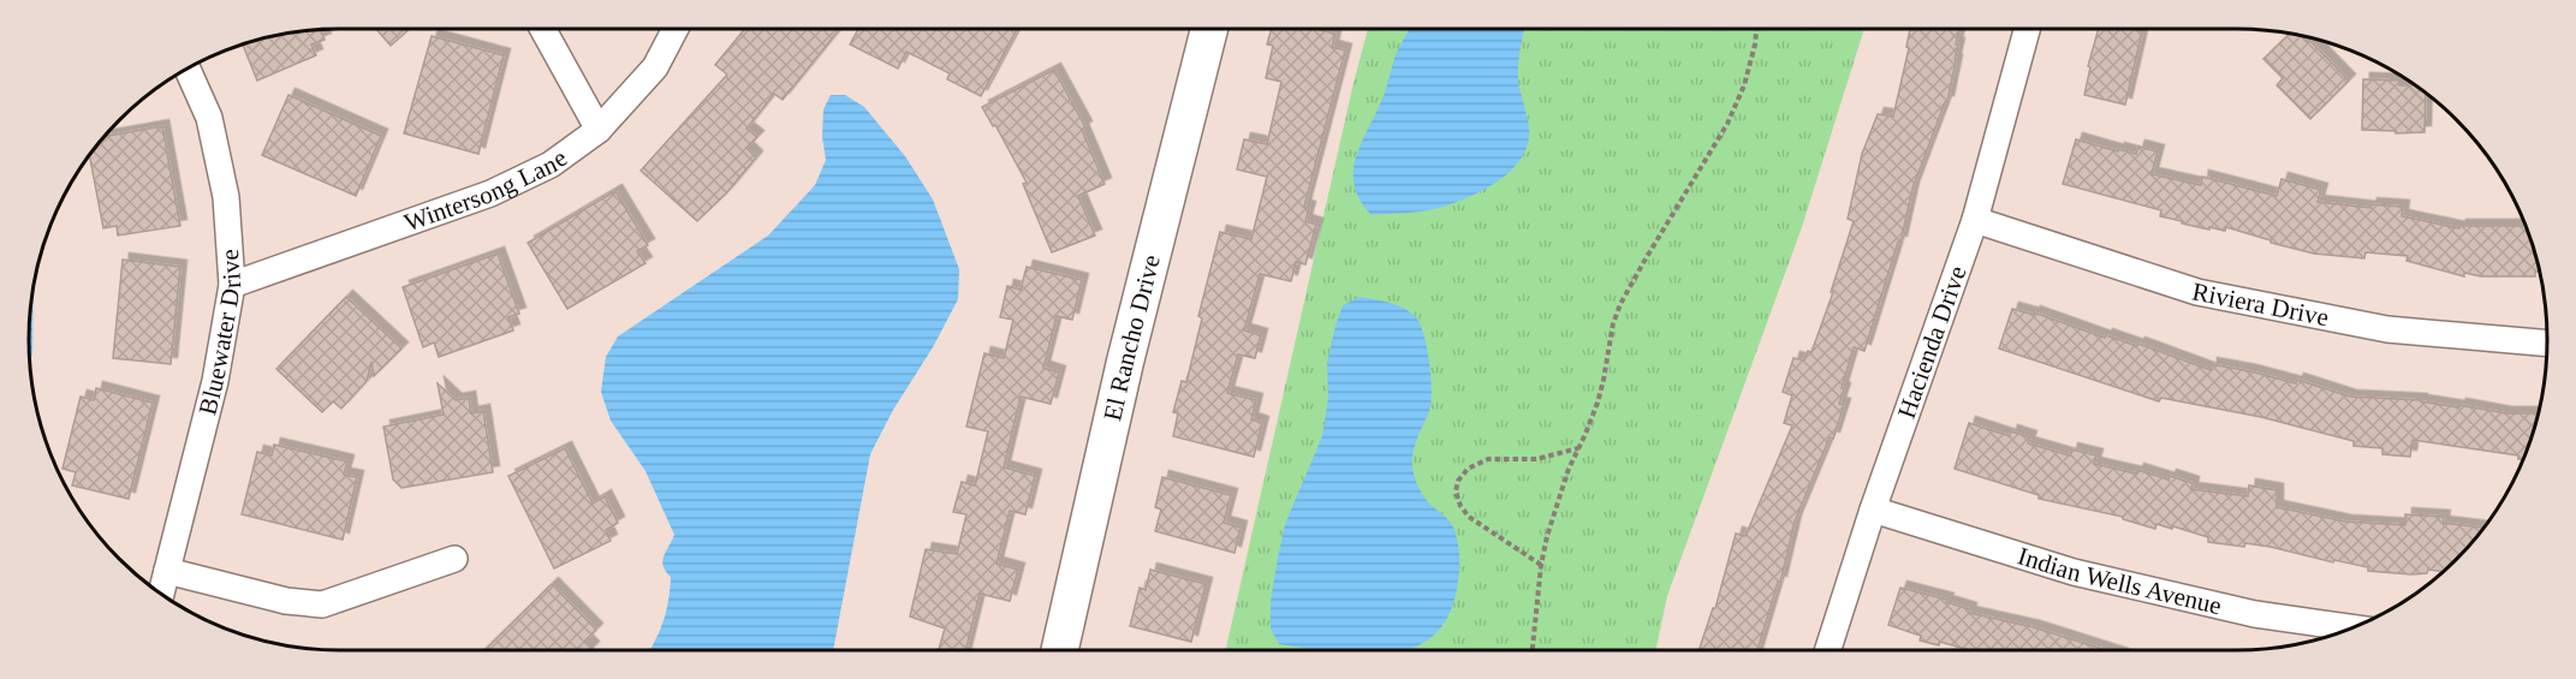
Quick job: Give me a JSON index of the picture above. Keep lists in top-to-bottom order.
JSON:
{
  "streets": {
    "street": [
      "Wintersong Lane",
      "Riviera Drive",
      "Bluewater Drive",
      "El Rancho Drive",
      "Hacienda Drive",
      "Indian Wells Avenue"
    ]
  },
  "crossings": [
    ["Wintersong Lane", "Bluewater Drive"],
    ["Riviera Drive", "Hacienda Drive"],
    ["Hacienda Drive", "Indian Wells Avenue"]
  ]
}
